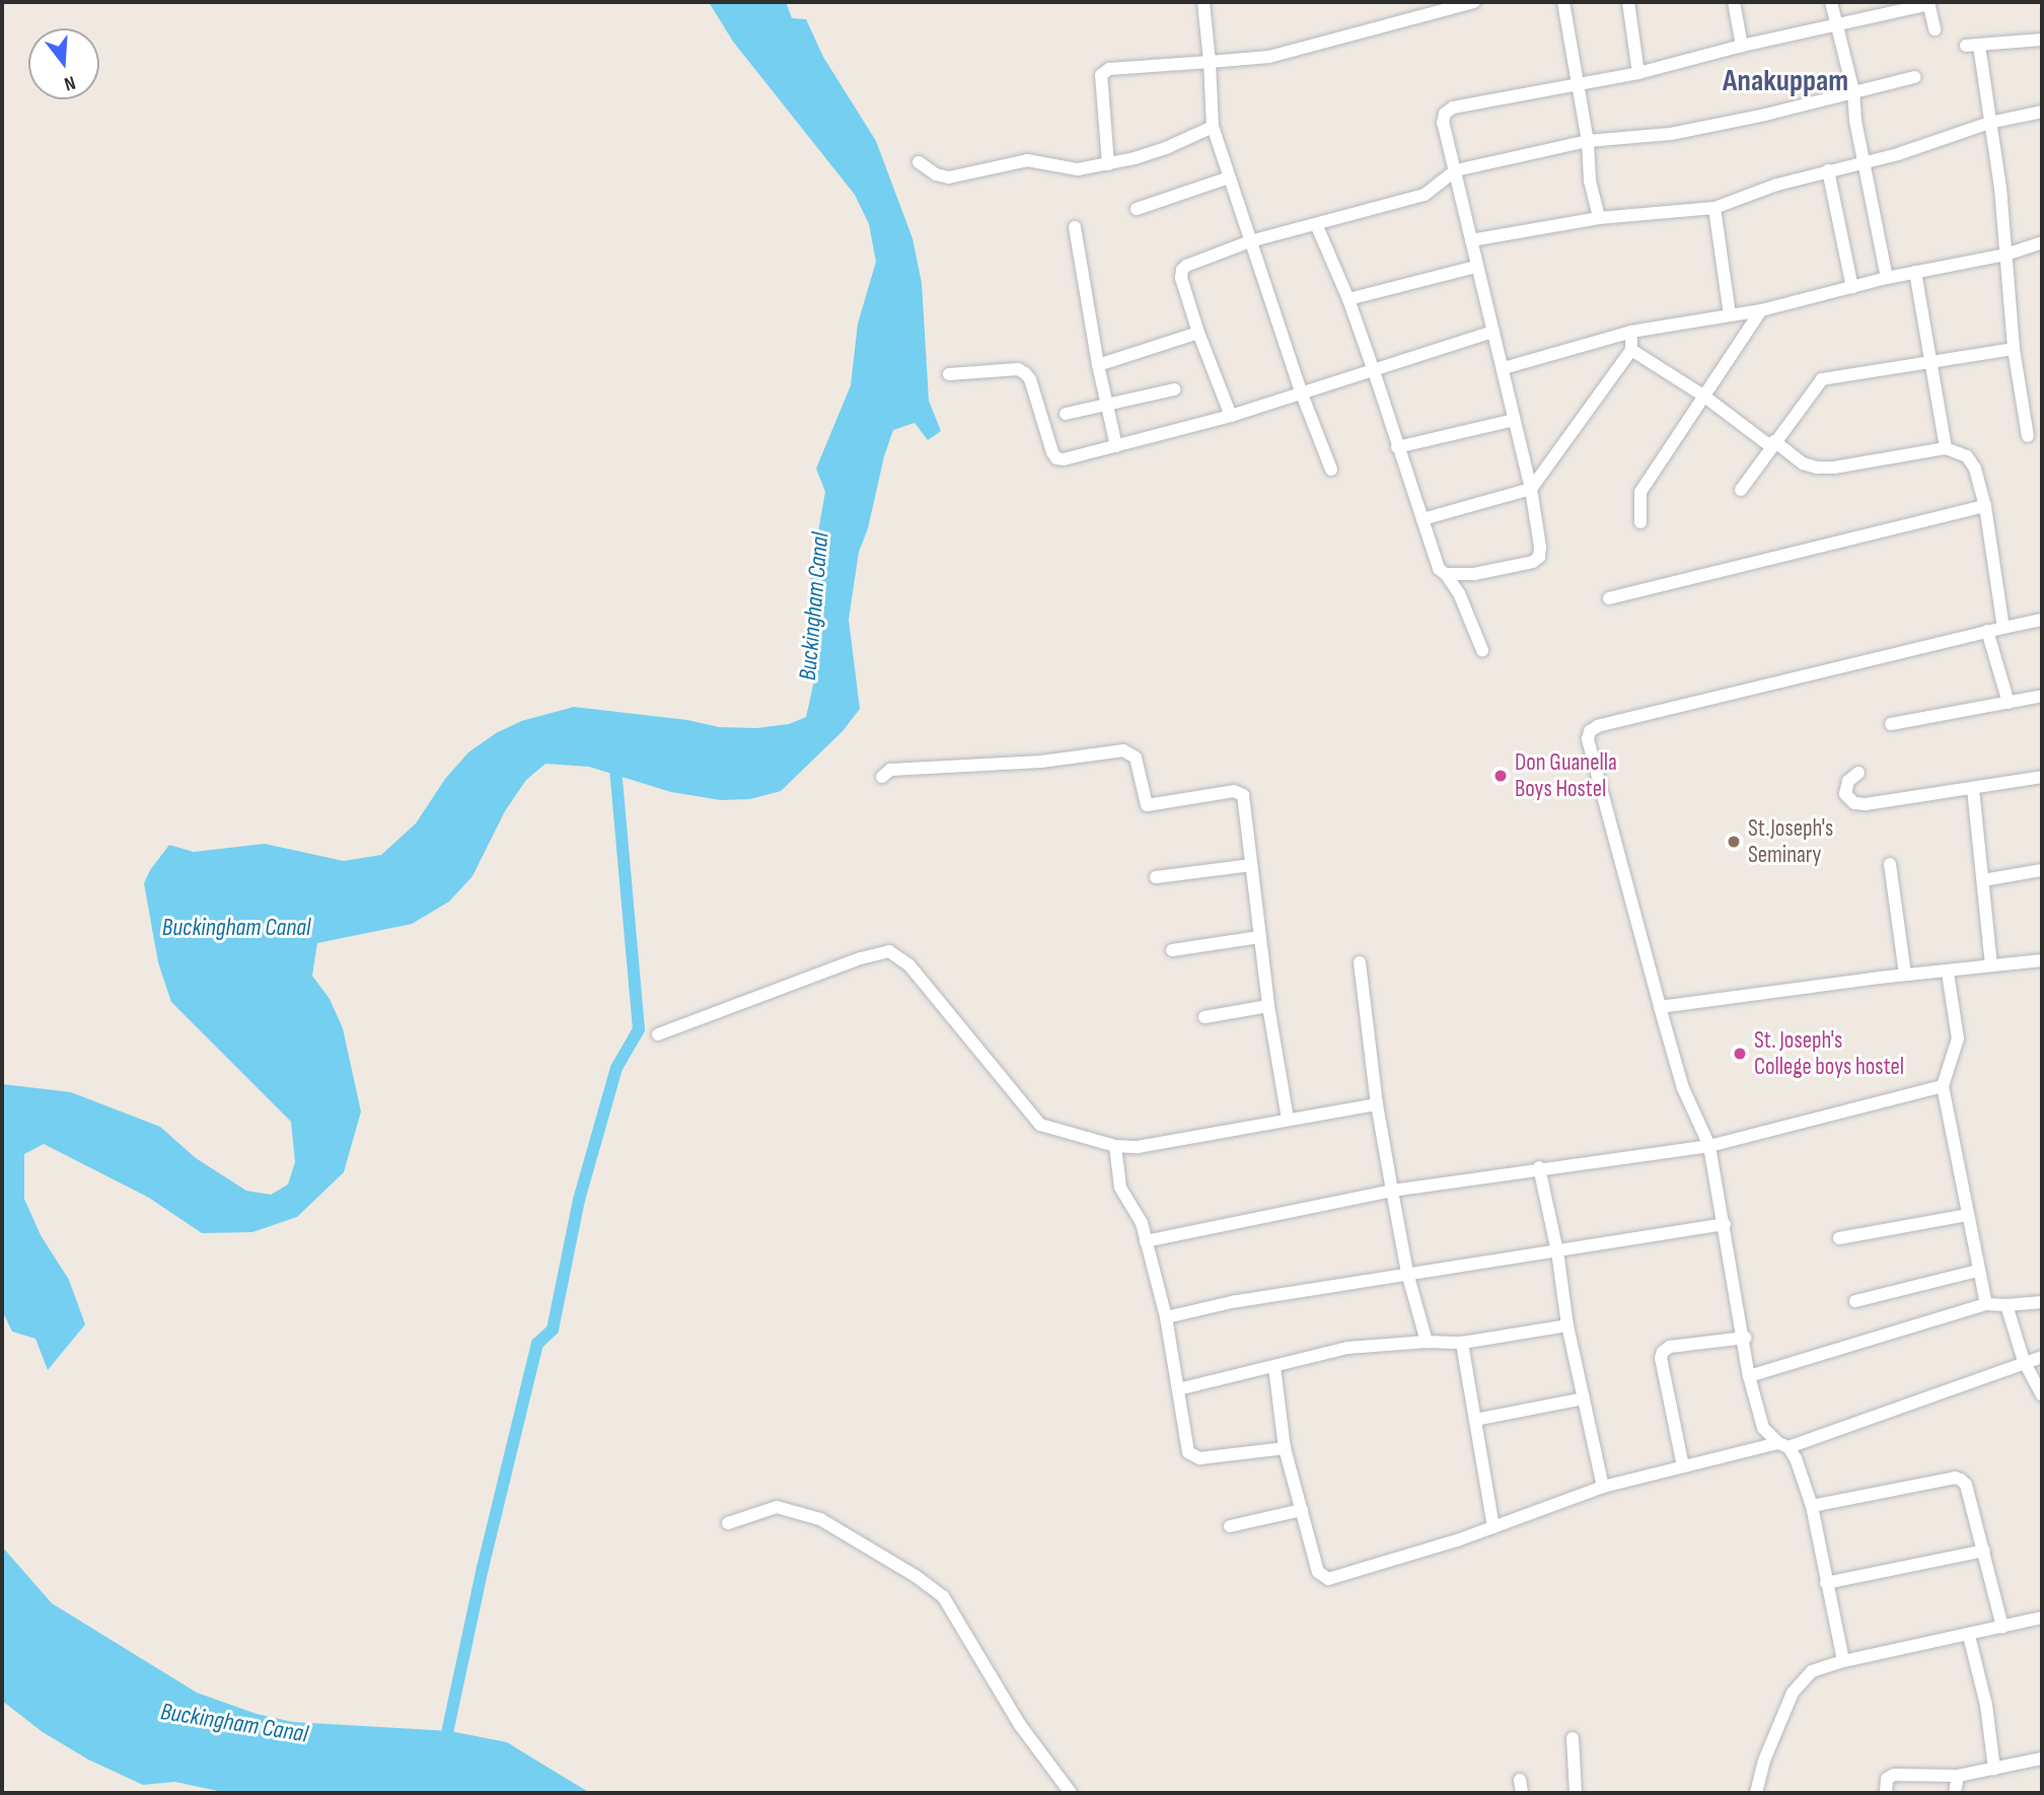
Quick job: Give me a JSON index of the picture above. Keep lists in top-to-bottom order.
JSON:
{
  "districts": ["Anakuppam"],
  "water": ["Buckingham Canal"],
  "places": ["Don Guanella Boys Hostel", "St.Joseph's Seminary", "St. Joseph's College boys hostel"],
  "north": "bottom"
}
